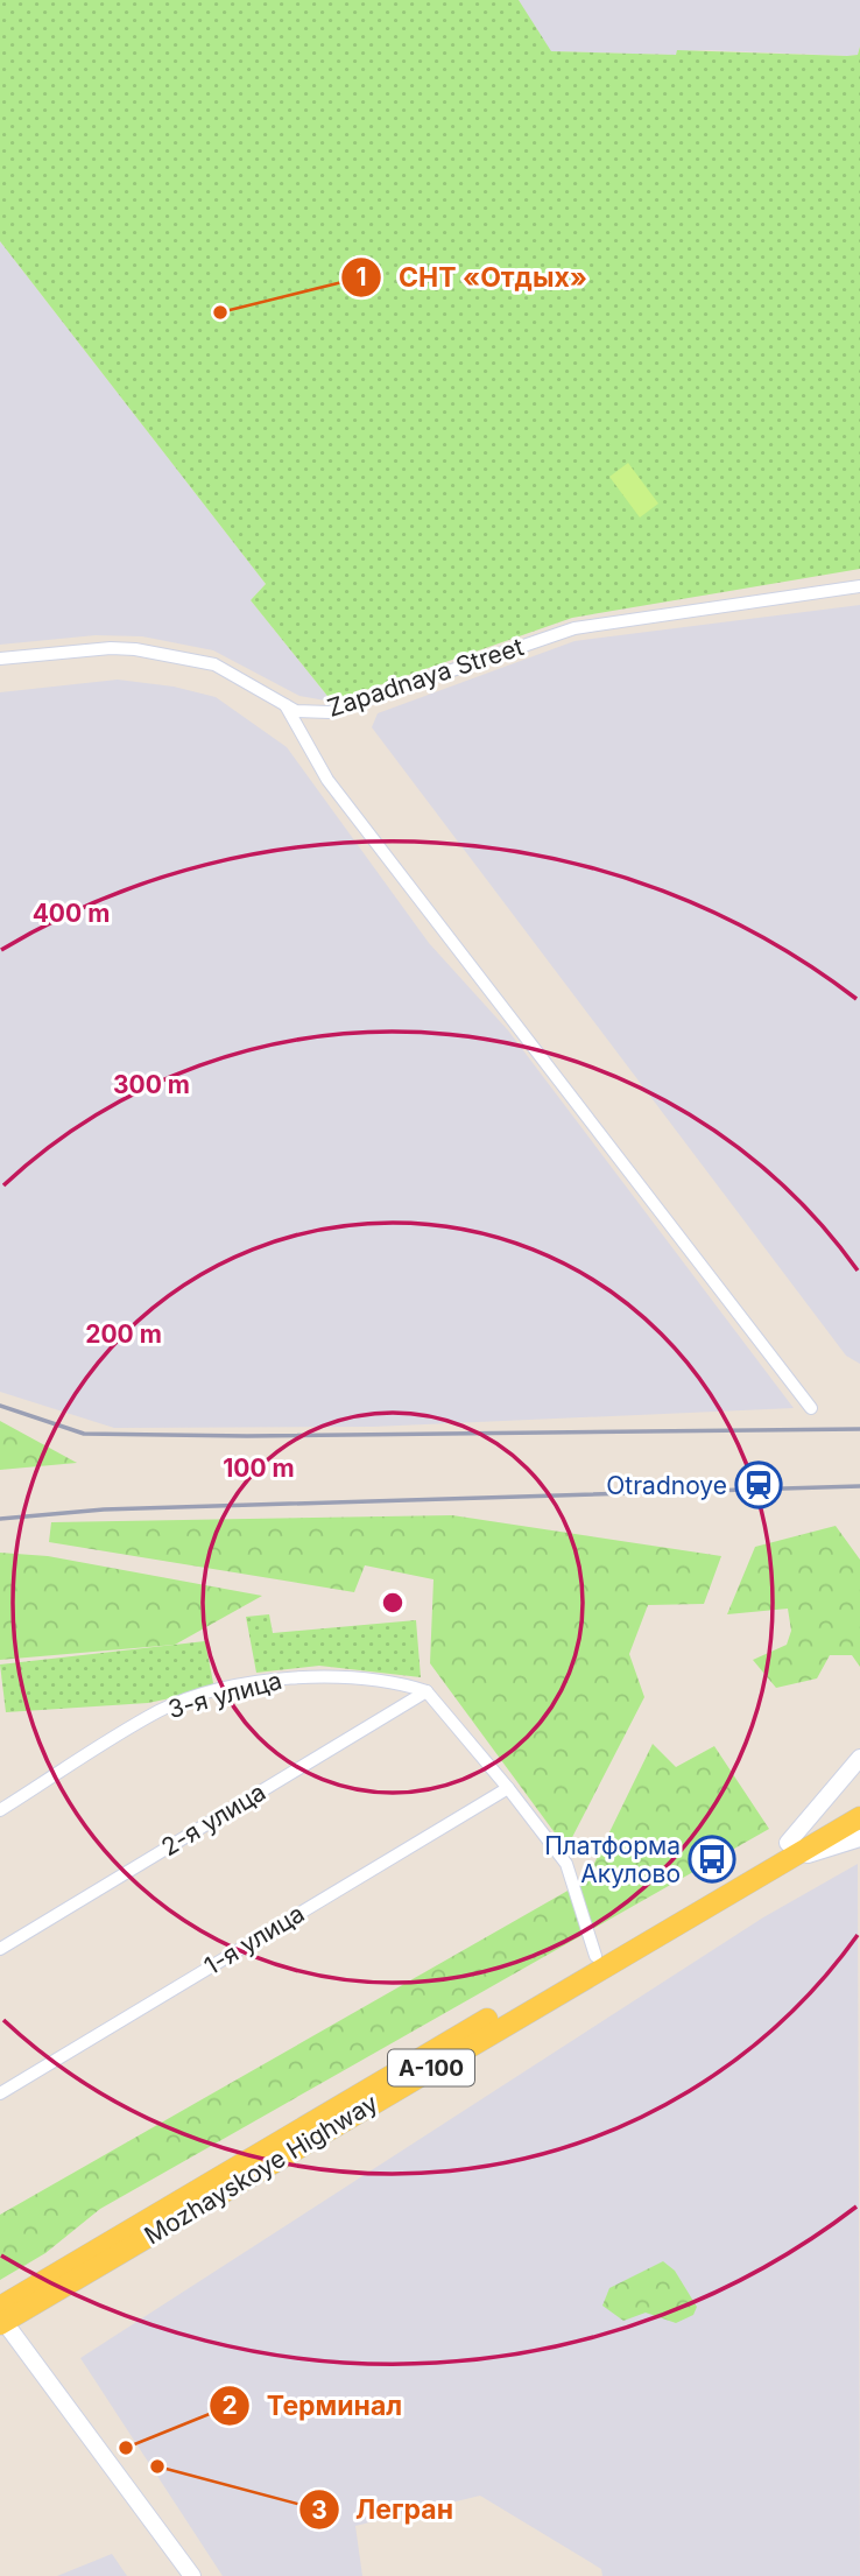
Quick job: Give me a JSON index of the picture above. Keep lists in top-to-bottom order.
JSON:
{
  "streets": {
    "main road": ["А-100", "Mozhayskoye Highway"],
    "street": [
      "Zapadnaya Street",
      "3-я улица",
      "2-я улица",
      "1-я улица"
    ]
  },
  "crossings": [
    ["3-я улица", "2-я улица"]
  ],
  "places": {
    "other": ["СНТ «Отдых»", "Терминал", "Легран"],
    "station": ["Otradnoye"],
    "bus stop": ["Платформа Акулово"]
  },
  "rings": [
    "400 m",
    "300 m",
    "200 m",
    "100 m"
  ]
}
